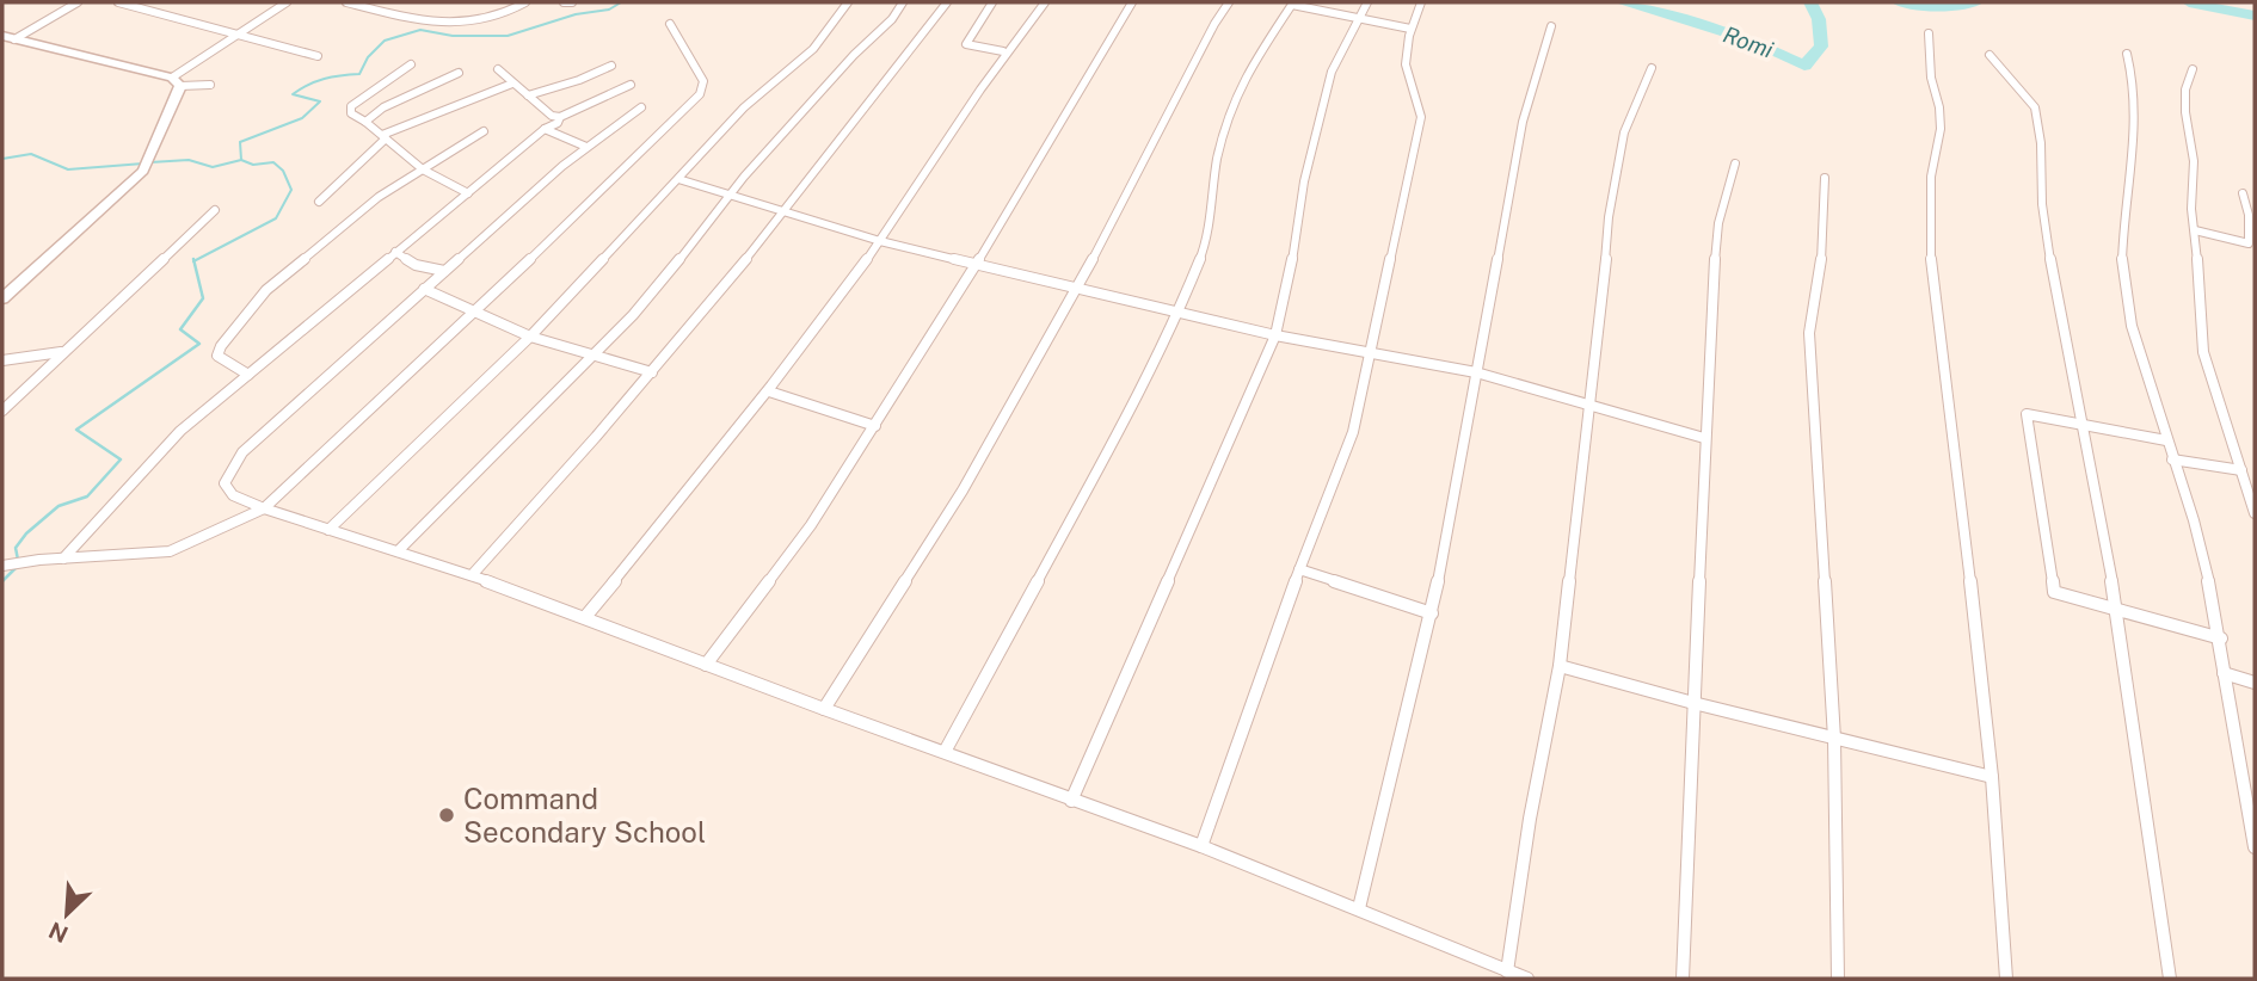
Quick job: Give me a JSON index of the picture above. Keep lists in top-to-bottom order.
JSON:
{
  "water": ["Romi"],
  "places": ["Command Secondary School"],
  "north": "bottom left"
}
